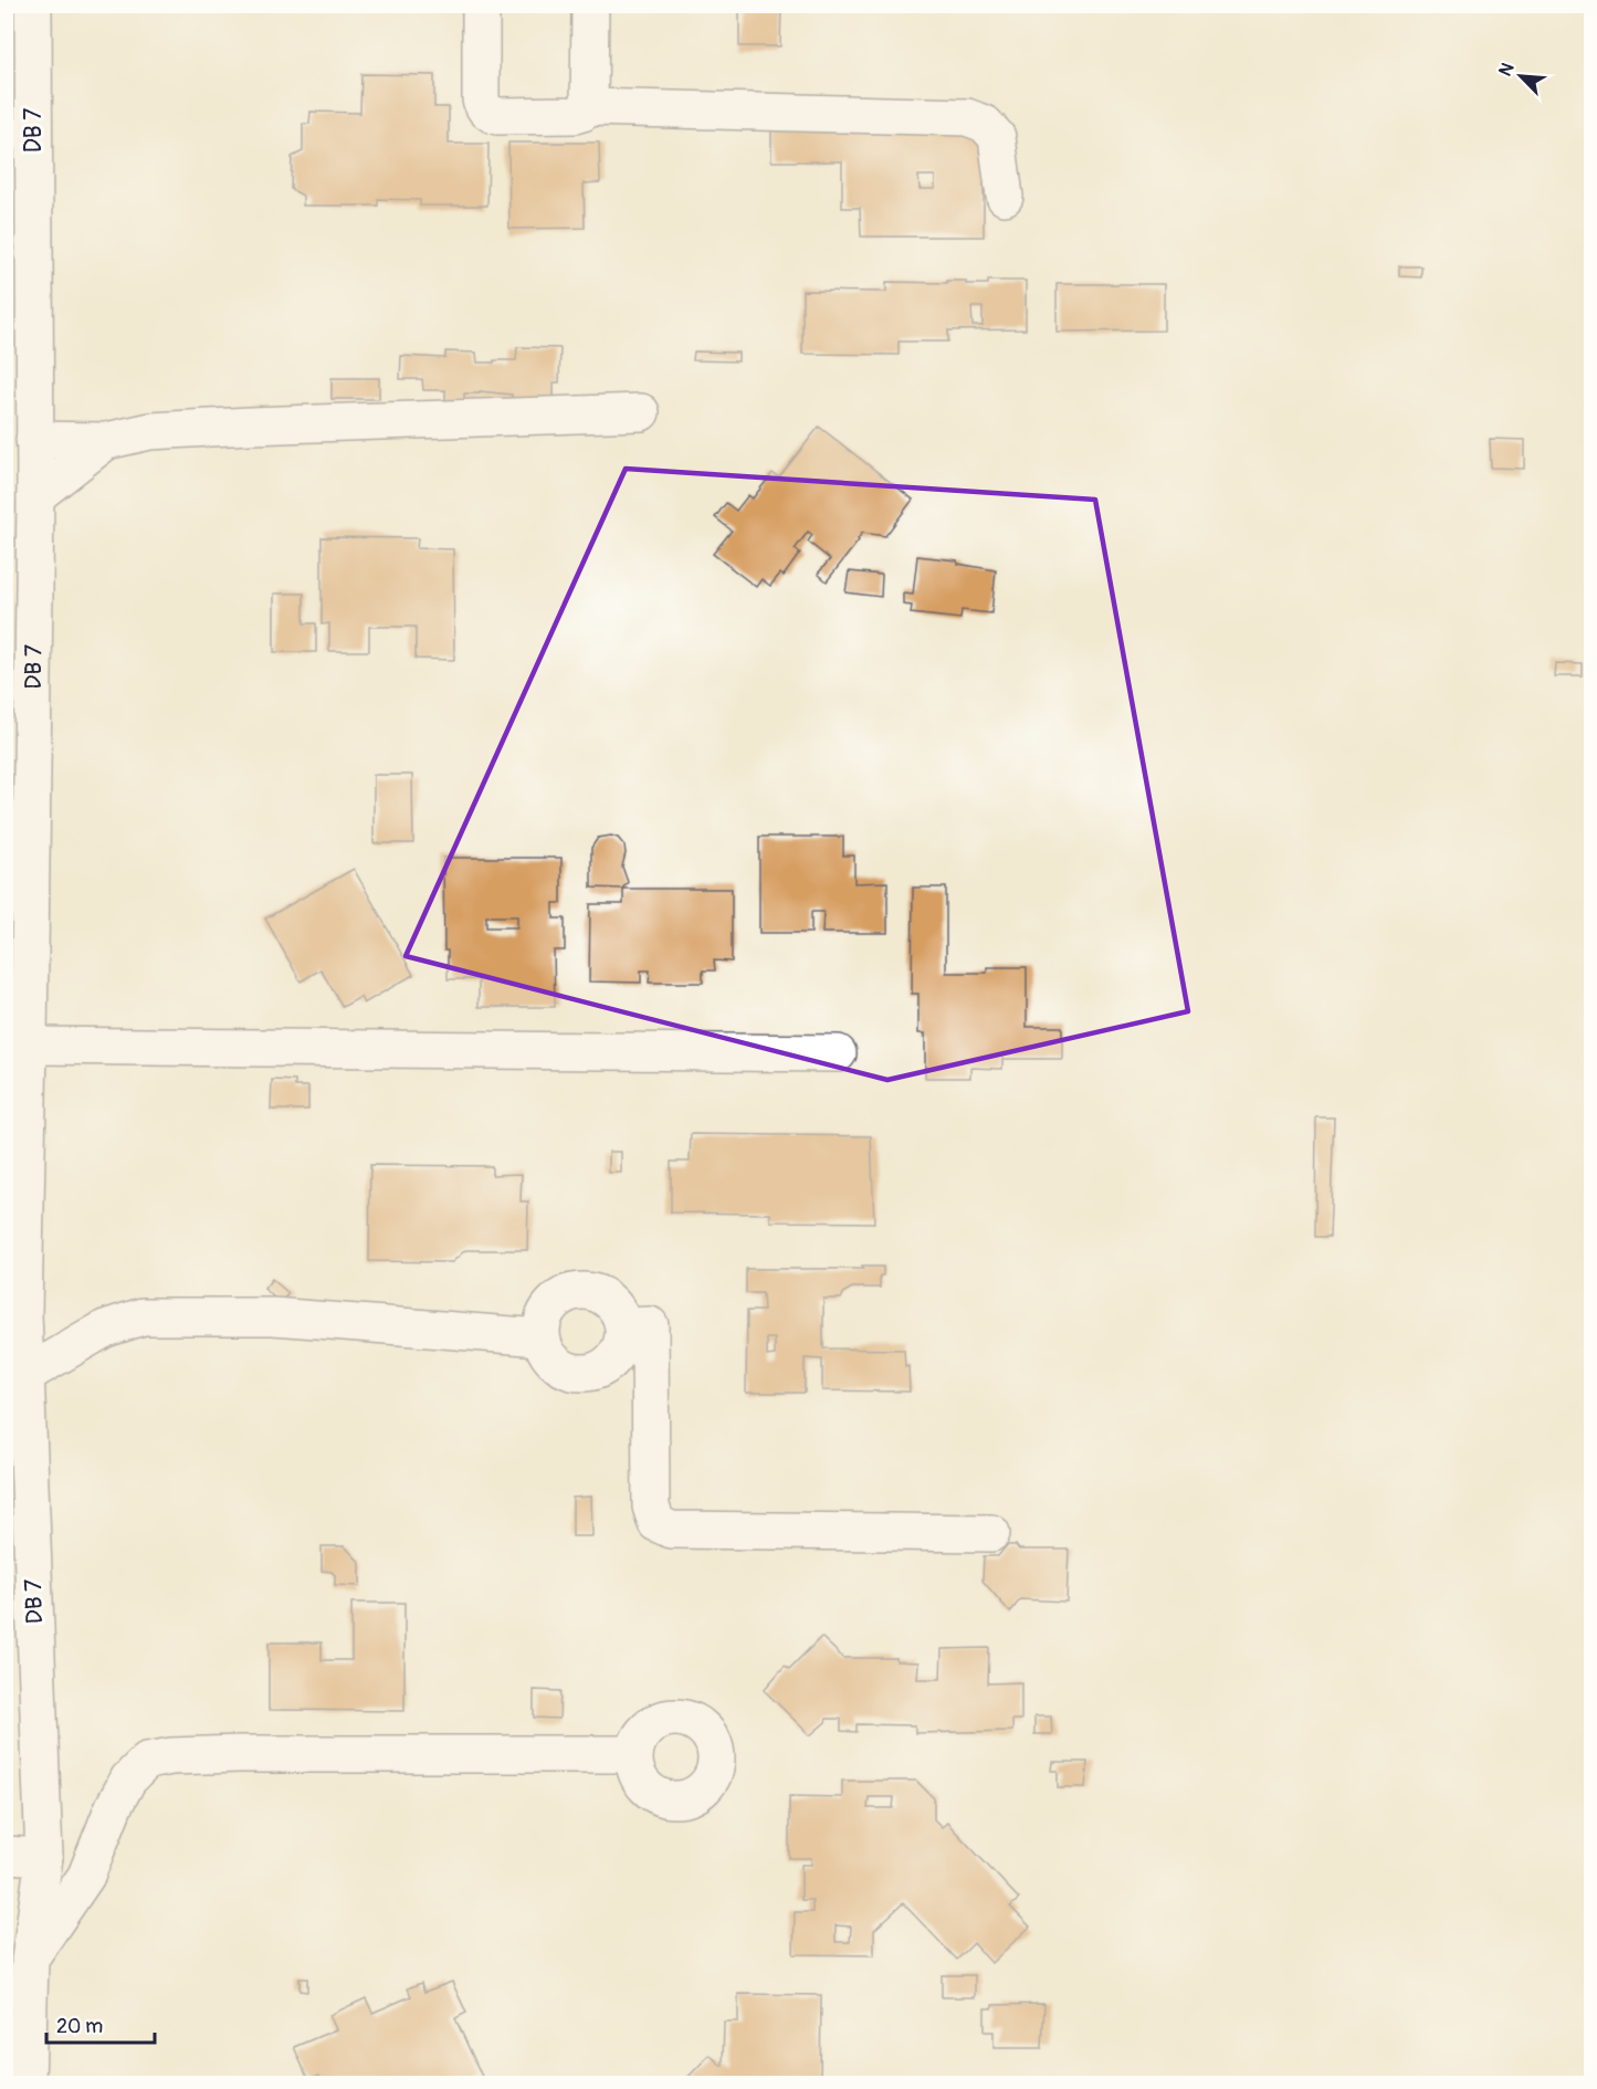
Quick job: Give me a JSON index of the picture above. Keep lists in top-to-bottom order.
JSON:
{
  "streets": {
    "street": ["DB 7"]
  },
  "scale_bar": "20 m",
  "north": "top left"
}
